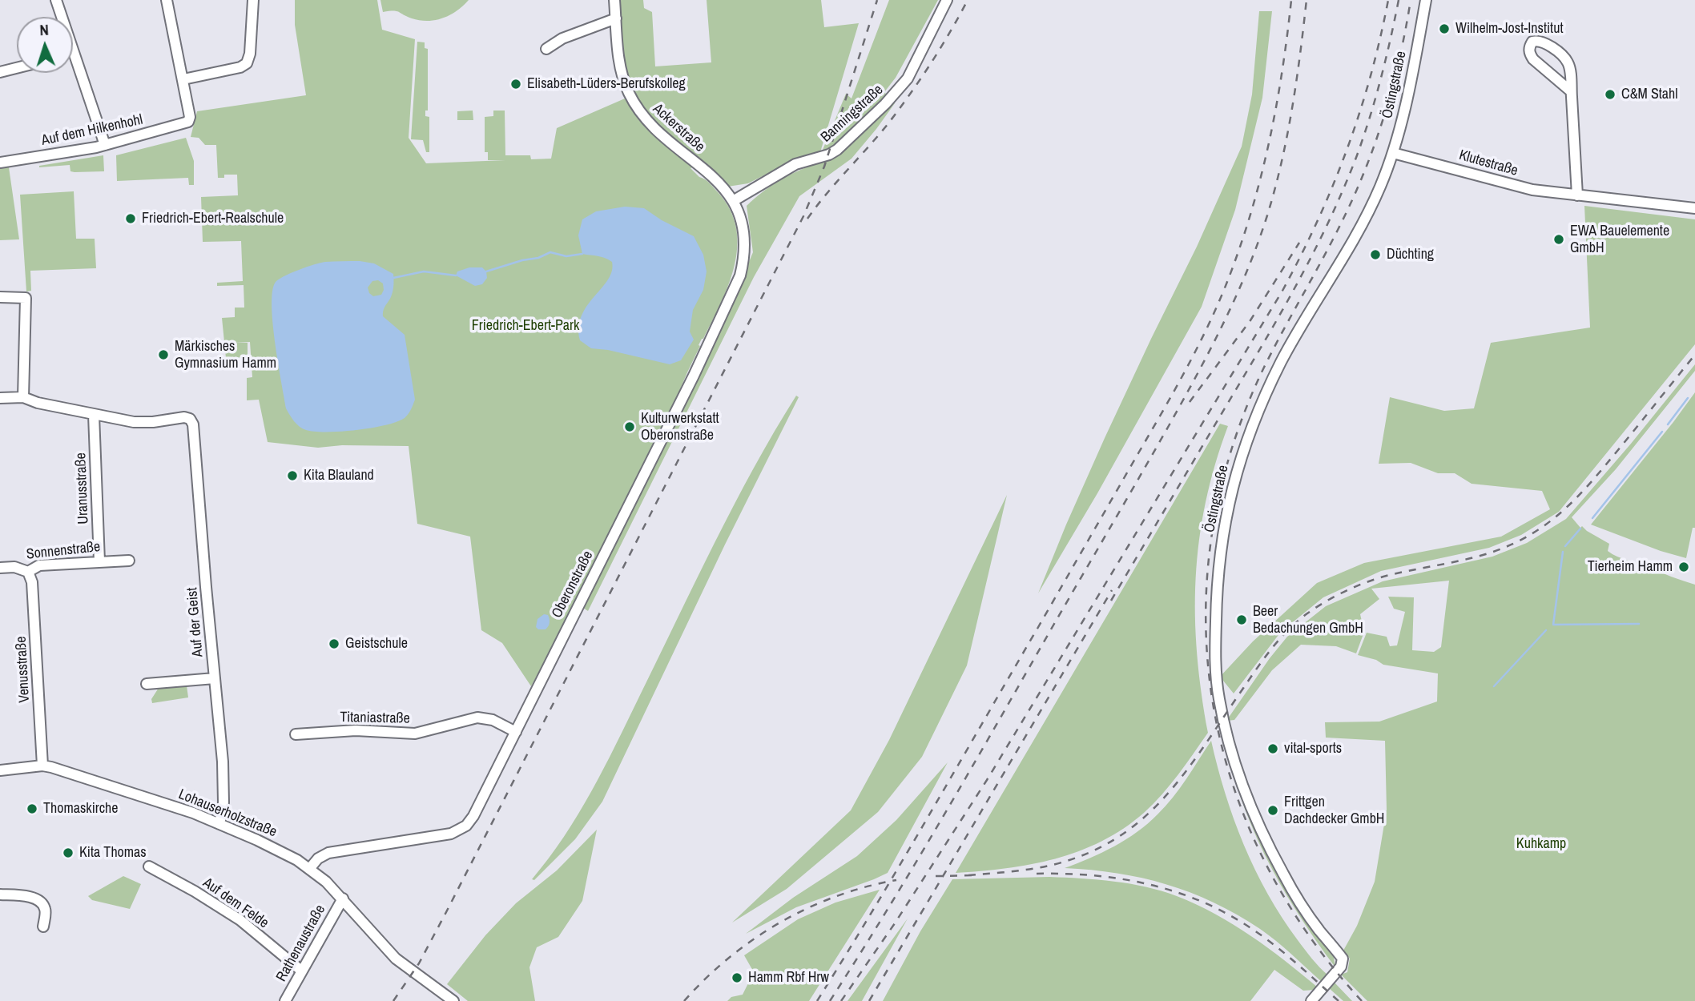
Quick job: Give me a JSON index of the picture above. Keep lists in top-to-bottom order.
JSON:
{
  "streets": {
    "street": [
      "Östingstraße",
      "Banningstraße",
      "Ackerstraße",
      "Auf dem Hilkenhohl",
      "Klutestraße",
      "Uranusstraße",
      "Sonnenstraße",
      "Oberonstraße",
      "Auf der Geist",
      "Venusstraße",
      "Titaniastraße",
      "Lohauserholzstraße",
      "Auf dem Felde",
      "Rathenaustraße"
    ]
  },
  "crossings": [
    ["Östingstraße", "Klutestraße"],
    ["Banningstraße", "Ackerstraße"],
    ["Banningstraße", "Oberonstraße"],
    ["Ackerstraße", "Oberonstraße"],
    ["Uranusstraße", "Sonnenstraße"],
    ["Uranusstraße", "Auf der Geist"],
    ["Sonnenstraße", "Venusstraße"],
    ["Oberonstraße", "Titaniastraße"],
    ["Oberonstraße", "Lohauserholzstraße"],
    ["Auf der Geist", "Lohauserholzstraße"],
    ["Venusstraße", "Lohauserholzstraße"],
    ["Lohauserholzstraße", "Rathenaustraße"],
    ["Auf dem Felde", "Rathenaustraße"]
  ],
  "parks": ["Friedrich-Ebert-Park", "Kuhkamp"],
  "places": [
    "Wilhelm-Jost-Institut",
    "Elisabeth-Lüders-Berufskolleg",
    "C&M Stahl",
    "Friedrich-Ebert-Realschule",
    "EWA Bauelemente GmbH",
    "Düchting",
    "Märkisches Gymnasium Hamm",
    "Kulturwerkstatt Oberonstraße",
    "Kita Blauland",
    "Tierheim Hamm",
    "Beer Bedachungen GmbH",
    "Geistschule",
    "vital-sports",
    "Thomaskirche",
    "Frittgen Dachdecker GmbH",
    "Kita Thomas",
    "Hamm Rbf Hrw"
  ],
  "north": "top"
}
